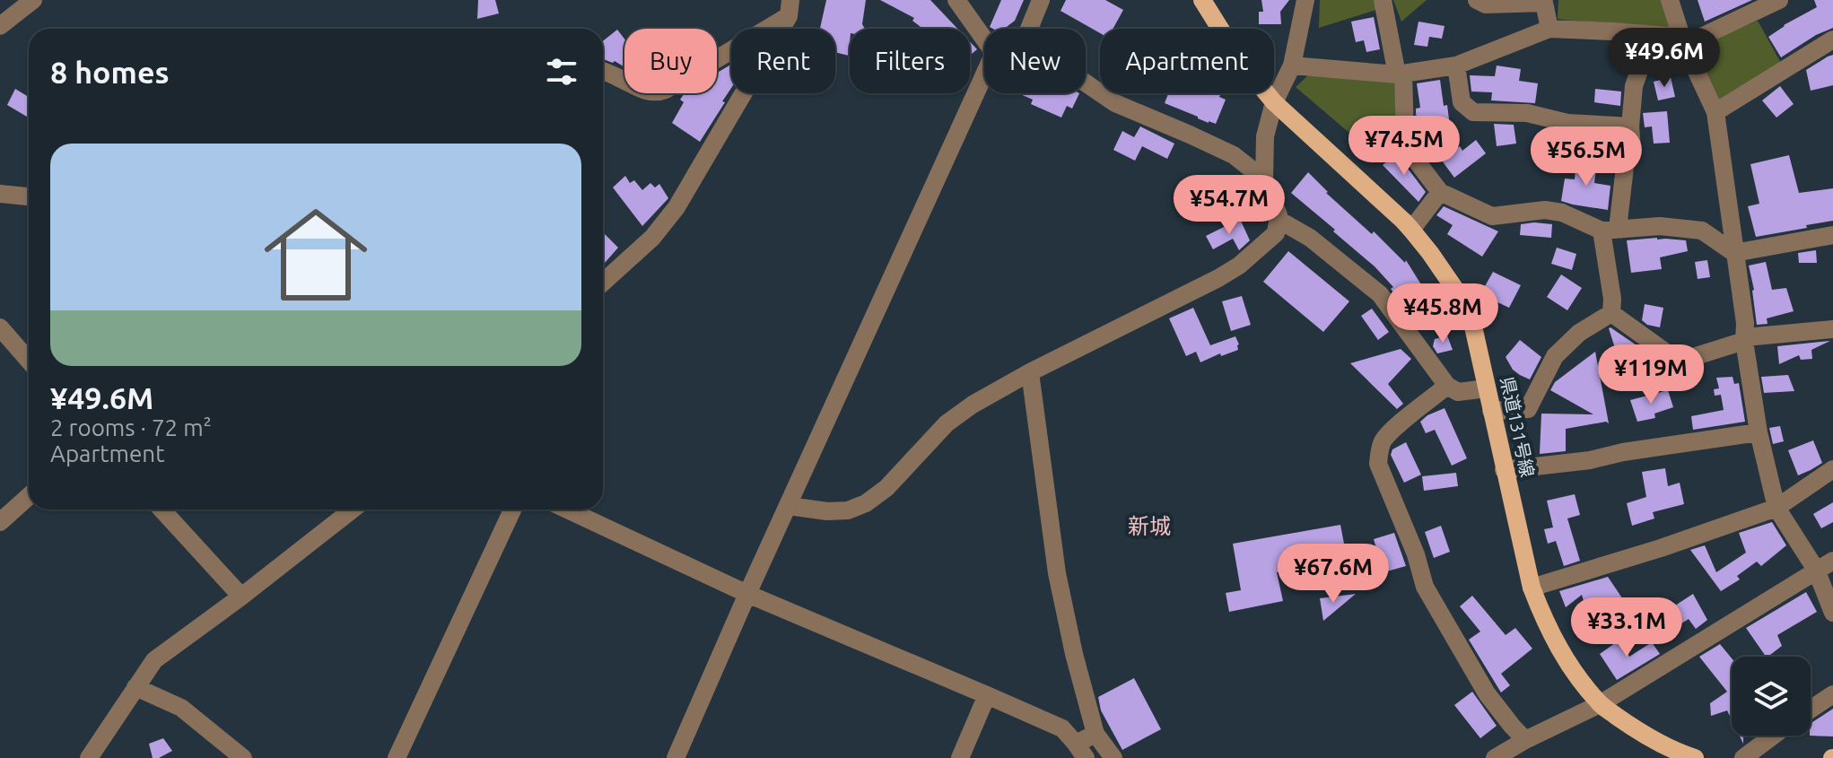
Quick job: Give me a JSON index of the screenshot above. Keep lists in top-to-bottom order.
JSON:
{
  "streets": {
    "main road": ["県道131号線"]
  },
  "districts": ["新城"],
  "page": {
    "price": [
      "¥49.6M",
      "¥74.5M",
      "¥56.5M",
      "¥54.7M",
      "¥45.8M",
      "¥119M",
      "¥67.6M",
      "¥33.1M"
    ],
    "chip": [
      "Buy",
      "Rent",
      "Filters",
      "New",
      "Apartment"
    ],
    "heading": "8 homes",
    "list": [
      {
        "name": "¥49.6M",
        "note": "2 rooms · 72 m² · Apartment"
      }
    ]
  }
}
